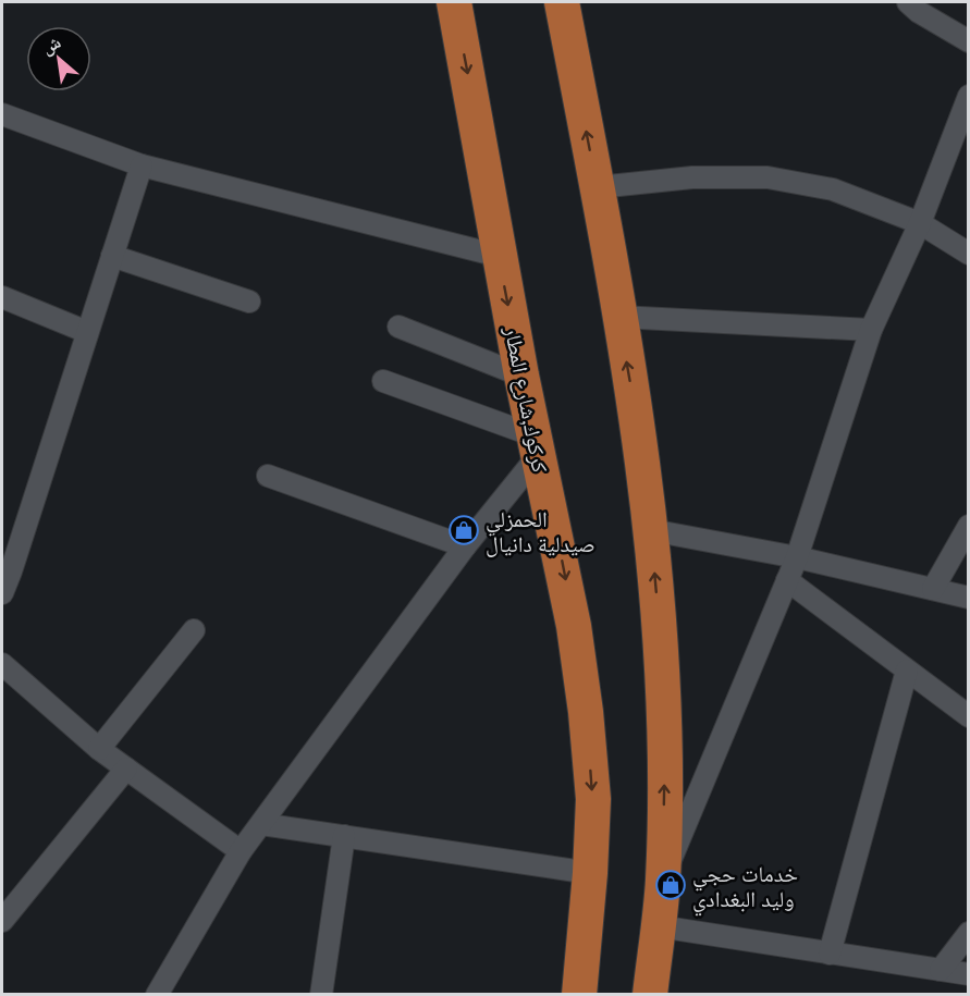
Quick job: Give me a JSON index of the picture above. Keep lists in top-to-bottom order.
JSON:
{
  "streets": {
    "highway": ["كركوك,شارع المطار"]
  },
  "places": {
    "shop": ["الحمزلي صيدلية دانيال", "خدمات حجي وليد البغدادي"]
  },
  "north": "top left"
}
